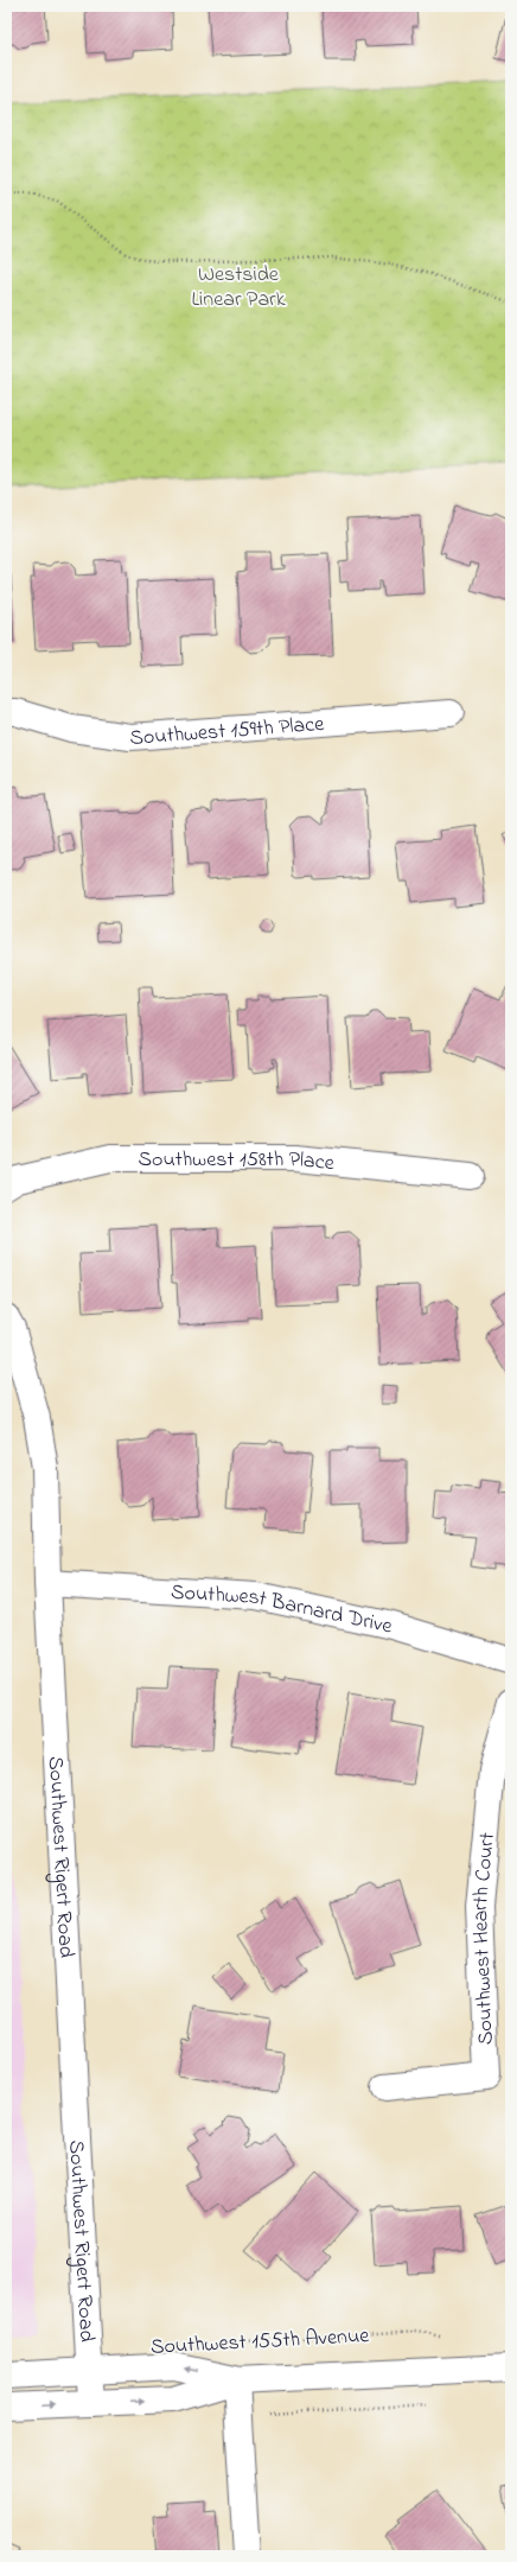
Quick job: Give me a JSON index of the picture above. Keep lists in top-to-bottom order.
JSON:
{
  "streets": {
    "street": [
      "Southwest 159th Place",
      "Southwest 158th Place",
      "Southwest Barnard Drive",
      "Southwest Rigert Road",
      "Southwest Hearth Court",
      "Southwest 155th Avenue"
    ]
  },
  "crossings": [
    ["Southwest Barnard Drive", "Southwest Rigert Road"],
    ["Southwest Rigert Road", "Southwest 155th Avenue"]
  ],
  "parks": ["Westside Linear Park"]
}
